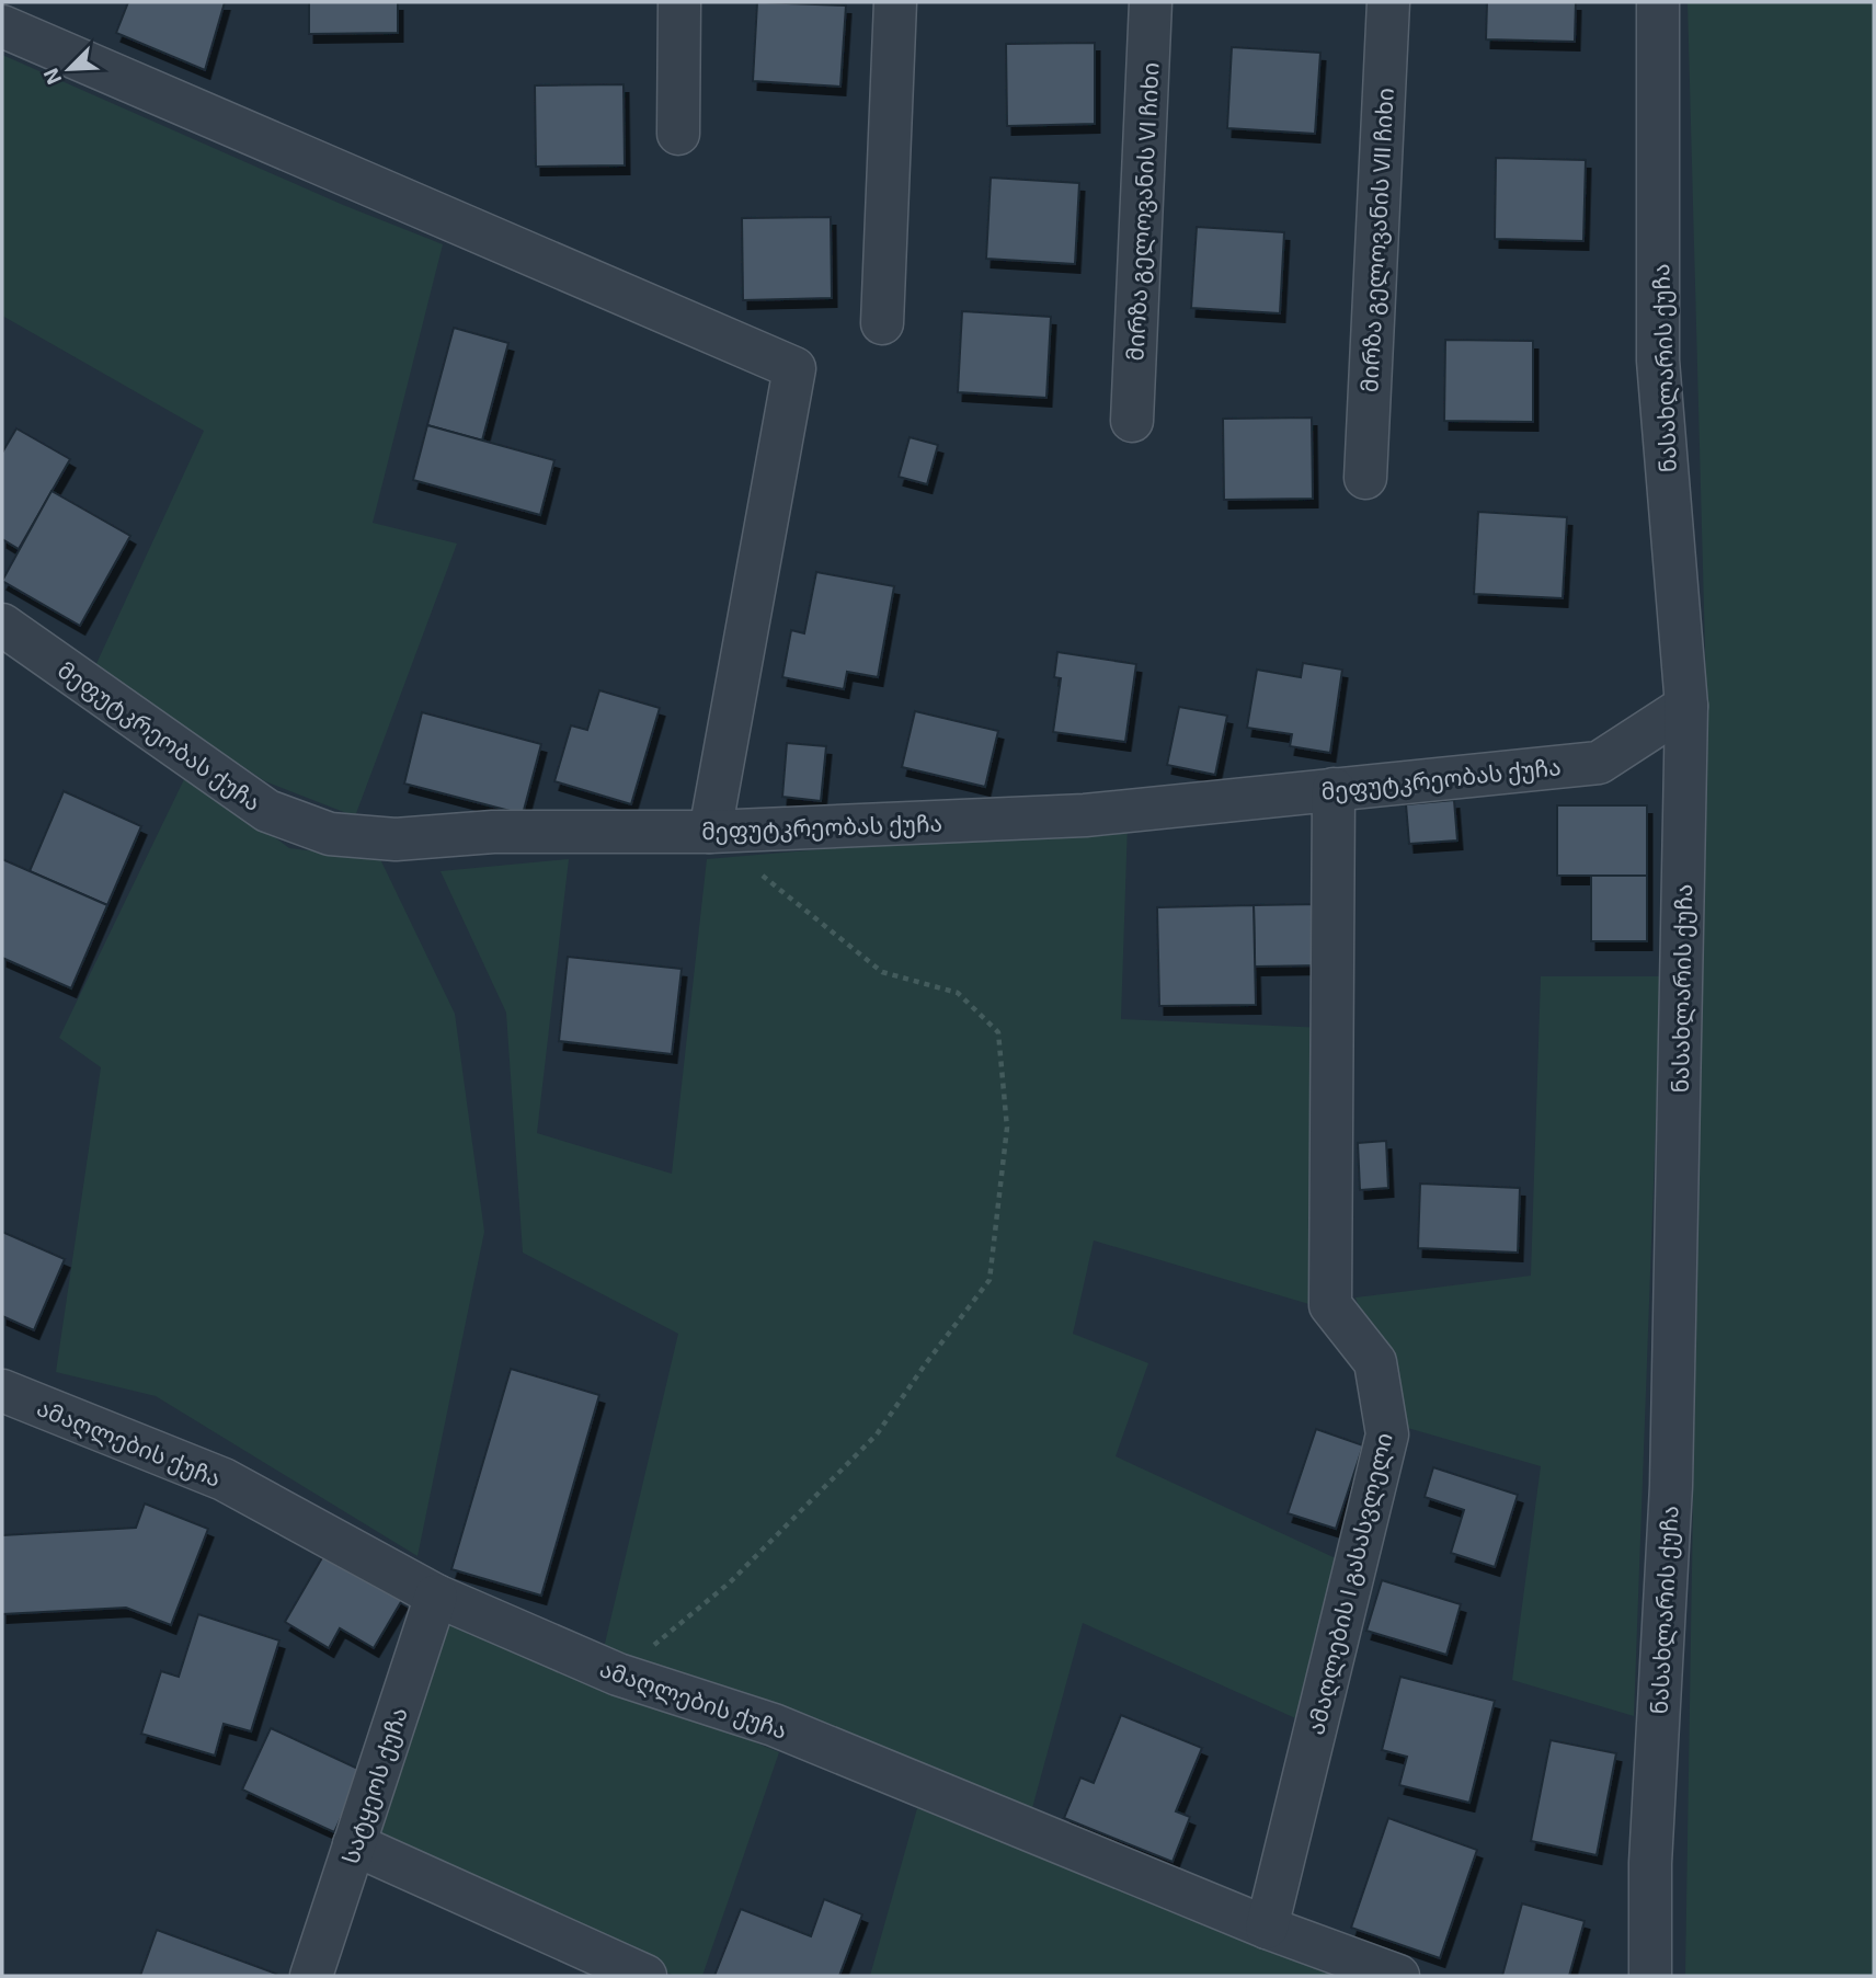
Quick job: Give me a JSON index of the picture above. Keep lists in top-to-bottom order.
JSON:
{
  "streets": {
    "street": [
      "მირზა გელოვანის VI ჩიხი",
      "მირზა გელოვანის VII ჩიხი",
      "ნასახლარის ქუჩა",
      "მეფუტკრეობას ქუჩა",
      "ამაღლების ქუჩა",
      "ამაღლების I გასასვლელი",
      "სატყეოს ქუჩა"
    ]
  },
  "crossings": [
    ["ნასახლარის ქუჩა", "მეფუტკრეობას ქუჩა"],
    ["მეფუტკრეობას ქუჩა", "ამაღლების I გასასვლელი"],
    ["ამაღლების ქუჩა", "ამაღლების I გასასვლელი"],
    ["ამაღლების ქუჩა", "სატყეოს ქუჩა"]
  ],
  "north": "bottom left"
}
